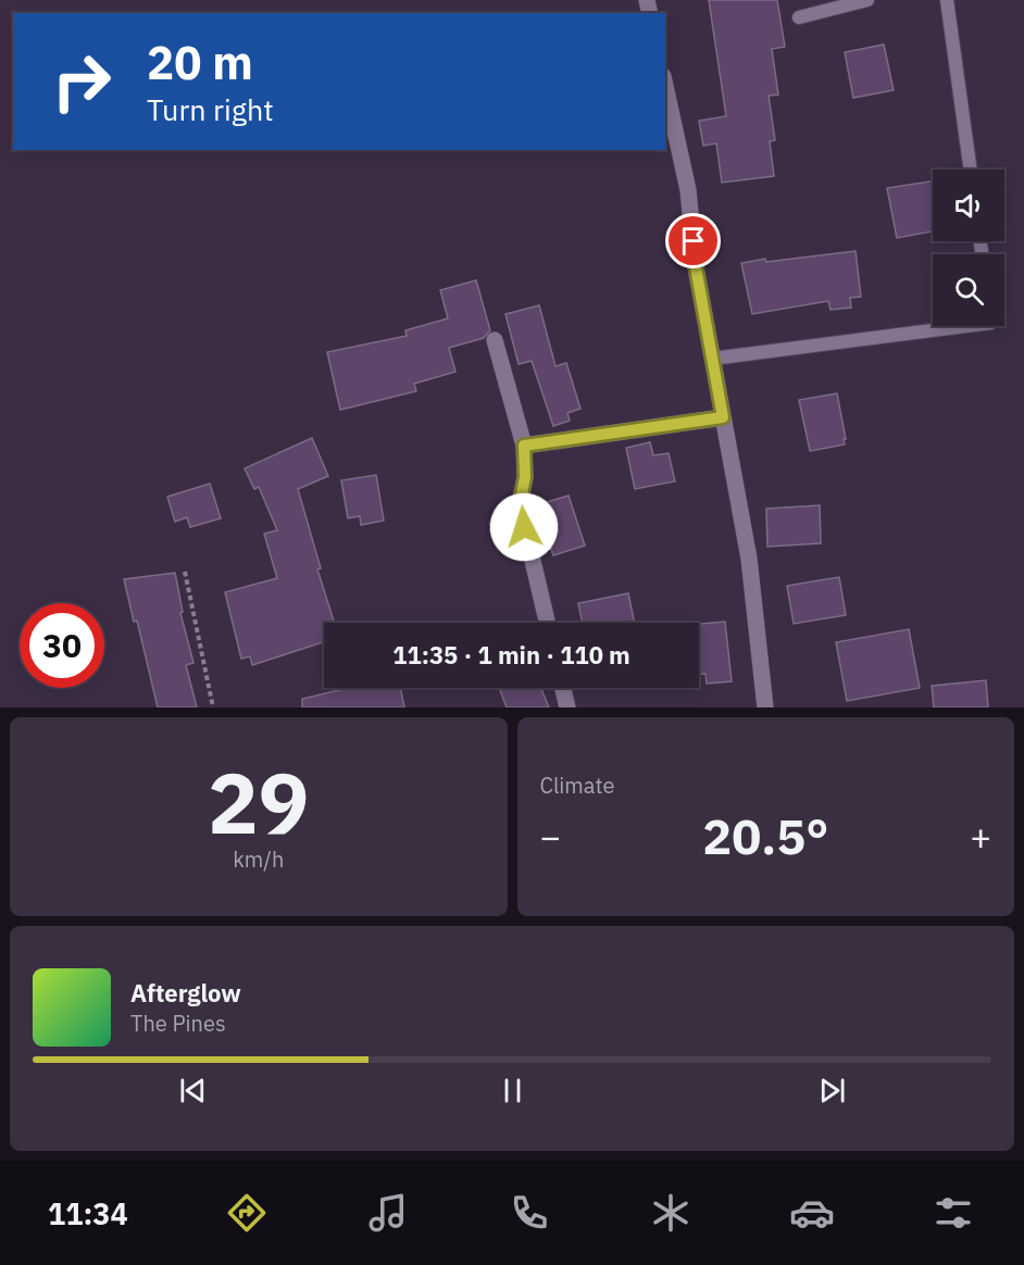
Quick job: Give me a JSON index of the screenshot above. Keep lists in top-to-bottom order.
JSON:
{
  "page": {
    "turn": ["20 m", "Turn right"],
    "limit": "30",
    "trip": "11:35 · 1 min · 110 m",
    "tile": [
      ["29", "km/h"],
      "Climate"
    ],
    "heat": ["−", "20.5°", "+"],
    "song": ["Afterglow", "The Pines"],
    "tabs": "11:34"
  }
}
